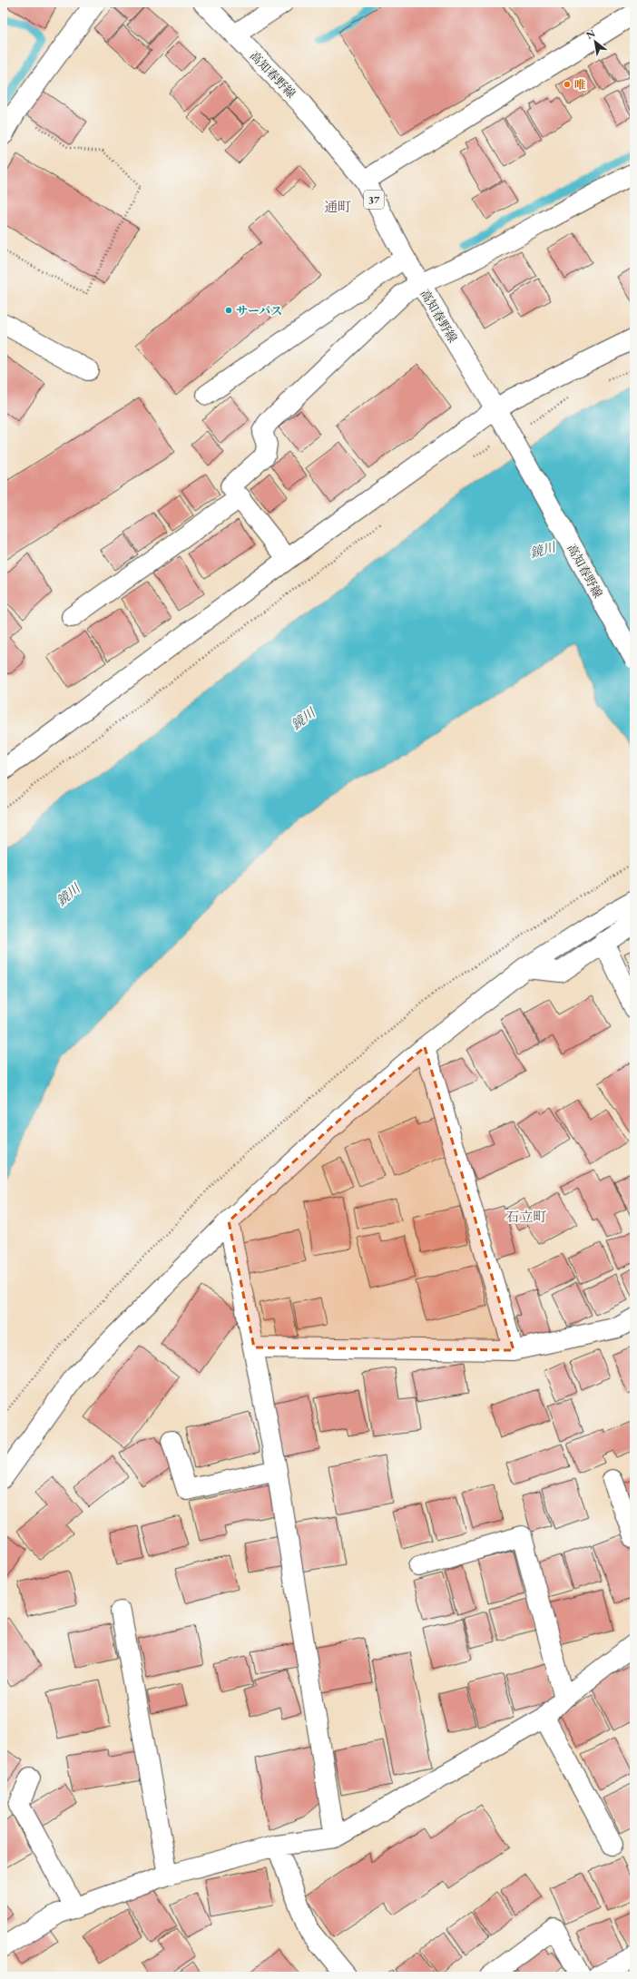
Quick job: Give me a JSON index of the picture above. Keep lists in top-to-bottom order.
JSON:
{
  "streets": {
    "street": ["高知春野線", "37"]
  },
  "districts": ["通町", "石立町"],
  "water": ["鏡川"],
  "places": ["唯", "サーパス"],
  "north": "top left"
}
